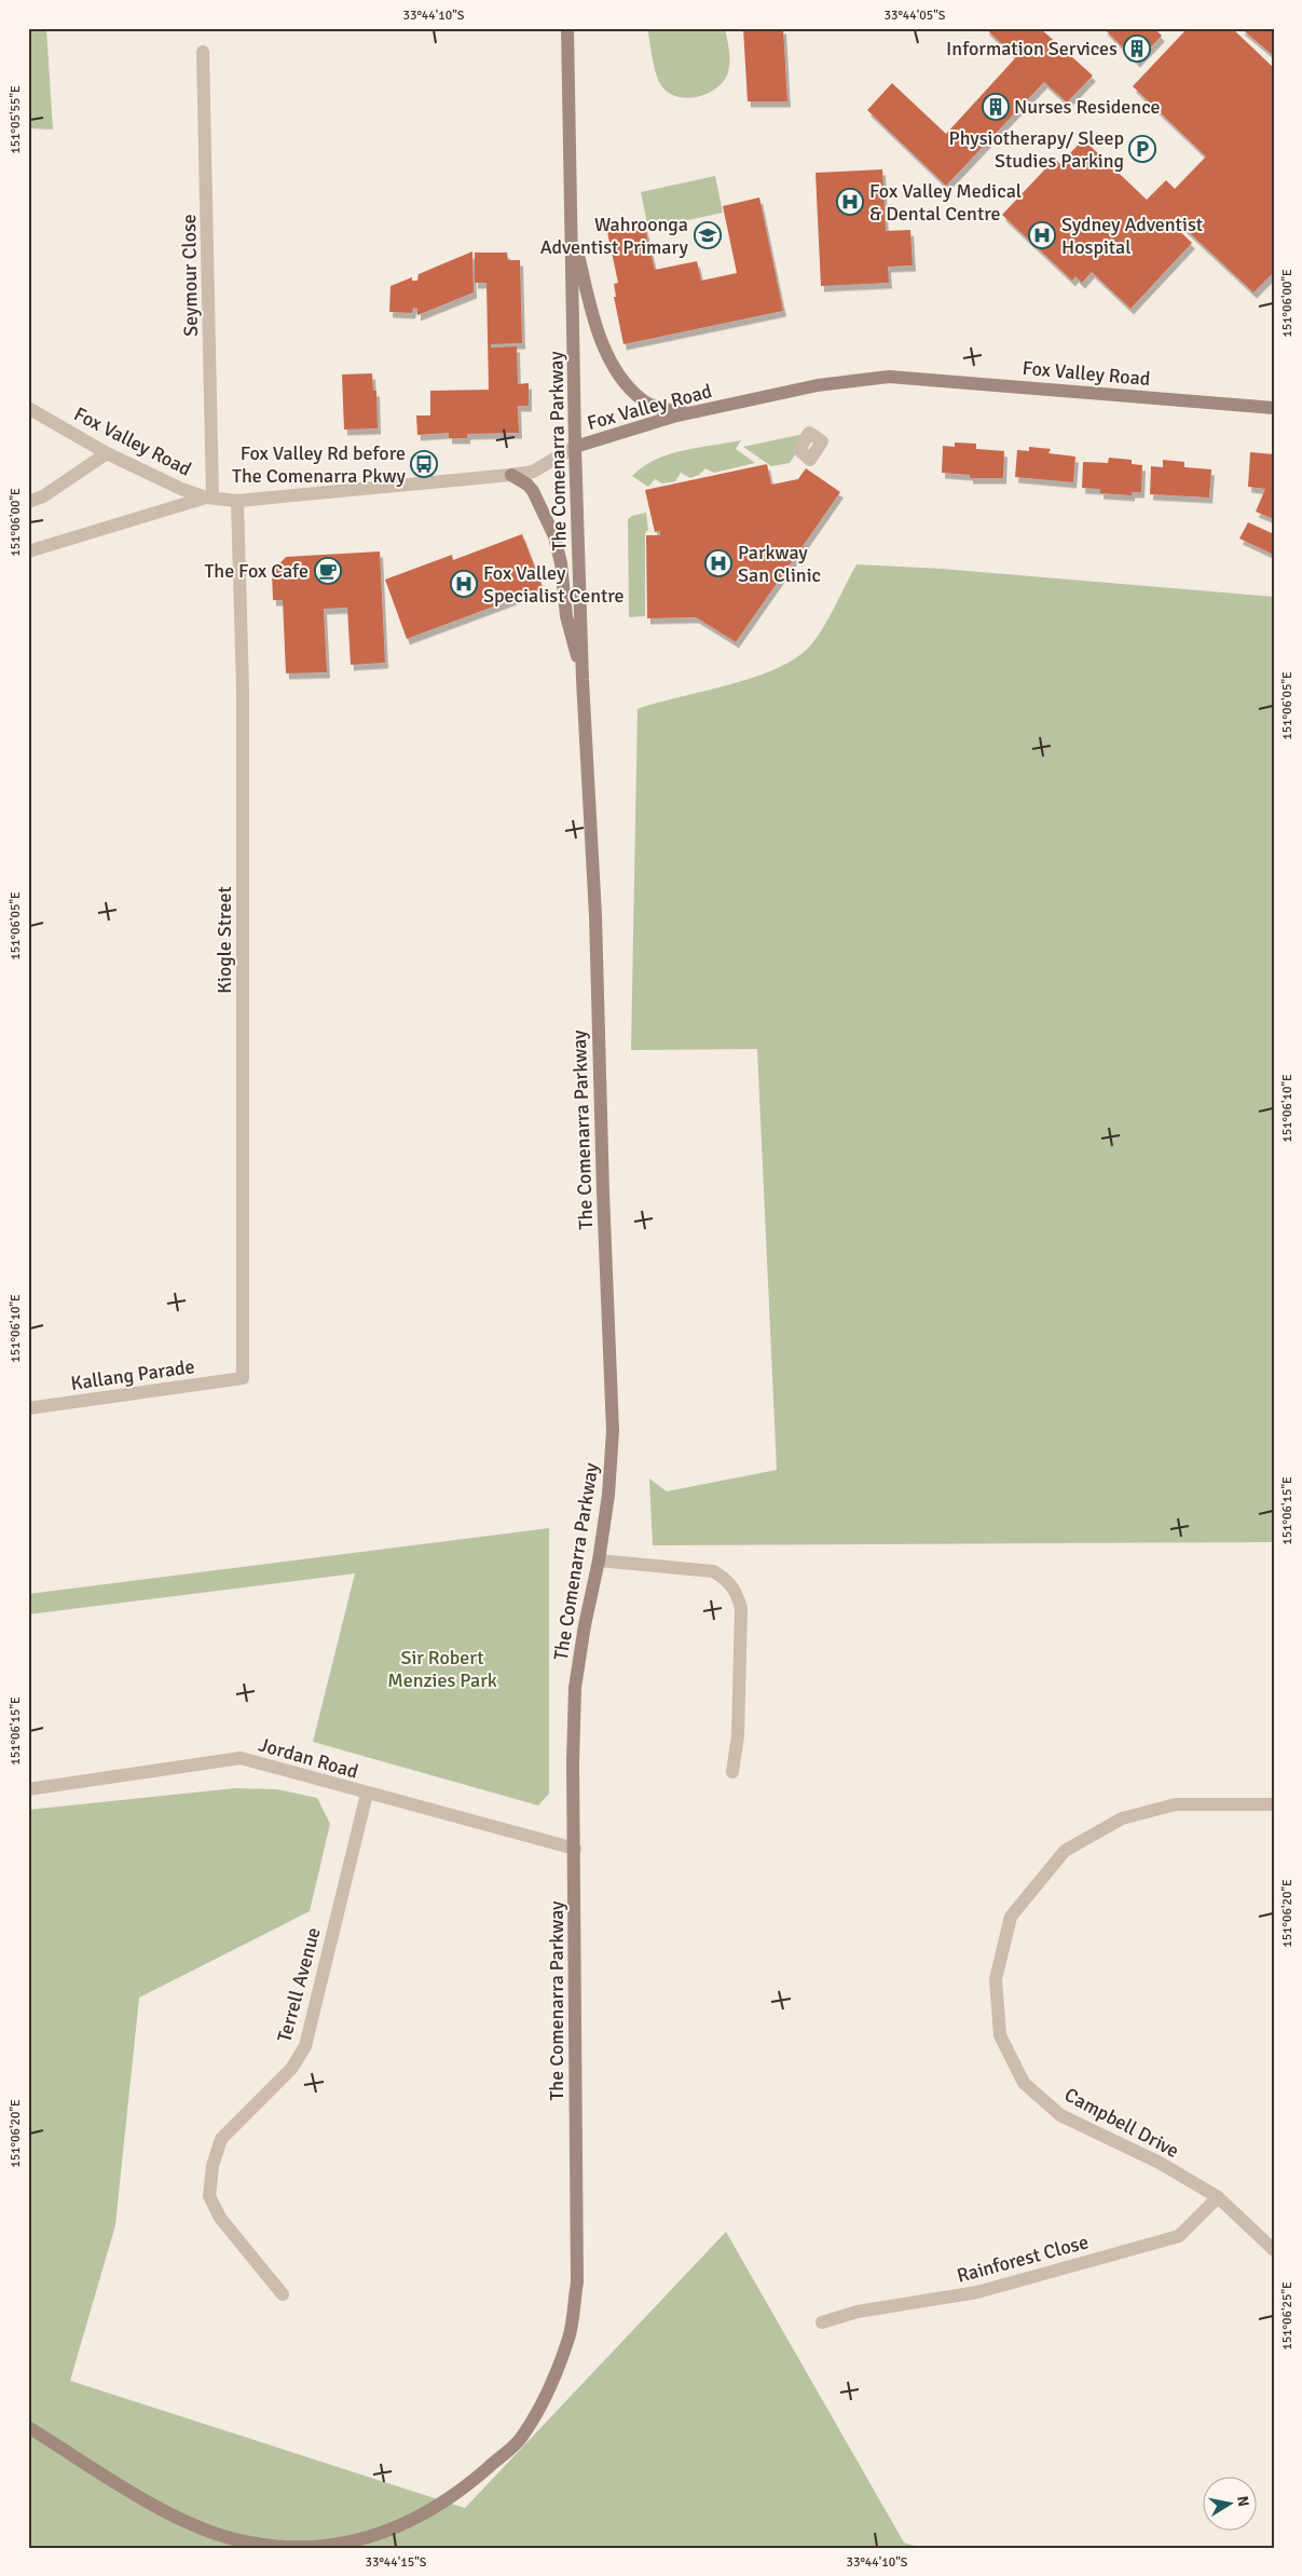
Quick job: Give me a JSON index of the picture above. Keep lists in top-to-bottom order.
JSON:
{
  "streets": {
    "main road": ["Fox Valley Road", "The Comenarra Parkway"],
    "street": [
      "Seymour Close",
      "Kiogle Street",
      "Kallang Parade",
      "Jordan Road",
      "Terrell Avenue",
      "Campbell Drive",
      "Rainforest Close"
    ]
  },
  "crossings": [
    ["Seymour Close", "Fox Valley Road"],
    ["Fox Valley Road", "The Comenarra Parkway"],
    ["Fox Valley Road", "Kiogle Street"],
    ["The Comenarra Parkway", "Jordan Road"],
    ["Kiogle Street", "Kallang Parade"],
    ["Jordan Road", "Terrell Avenue"],
    ["Campbell Drive", "Rainforest Close"]
  ],
  "parks": ["Sir Robert Menzies Park"],
  "places": {
    "building": ["Information Services", "Nurses Residence"],
    "parking": ["Physiotherapy/ Sleep Studies Parking"],
    "hospital": [
      "Fox Valley Medical & Dental Centre",
      "Sydney Adventist Hospital",
      "Parkway San Clinic",
      "Fox Valley Specialist Centre"
    ],
    "school or university": ["Wahroonga Adventist Primary"],
    "bus stop": ["Fox Valley Rd before The Comenarra Pkwy"],
    "cafe": ["The Fox Cafe"]
  },
  "north": "right",
  "coordinates": [
    "33°44'10\"S",
    "33°44'05\"S",
    "151°05'55\"E",
    "151°06'00\"E",
    "151°06'05\"E",
    "151°06'10\"E",
    "151°06'15\"E",
    "151°06'20\"E",
    "151°06'25\"E",
    "33°44'15\"S"
  ]
}
